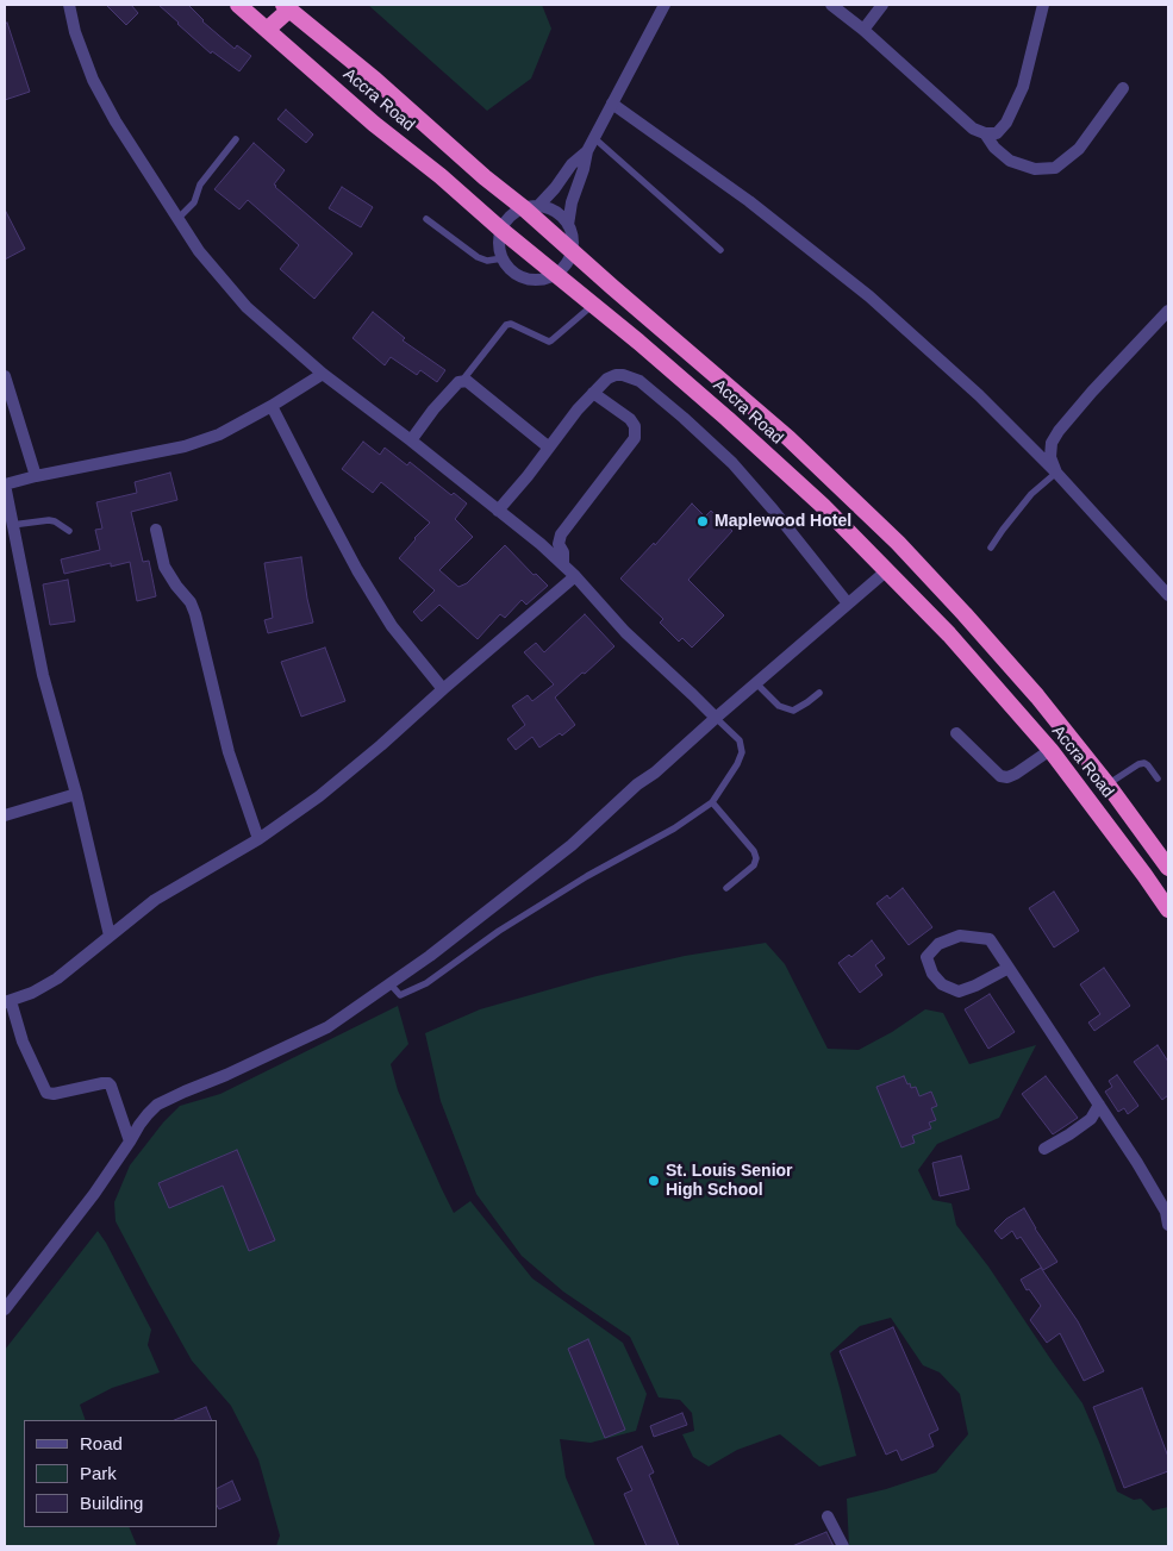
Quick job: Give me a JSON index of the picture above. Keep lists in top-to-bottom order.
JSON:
{
  "streets": {
    "highway": ["Accra Road"]
  },
  "places": ["Maplewood Hotel", "St. Louis Senior High School"],
  "legend": ["Road", "Park", "Building"]
}
